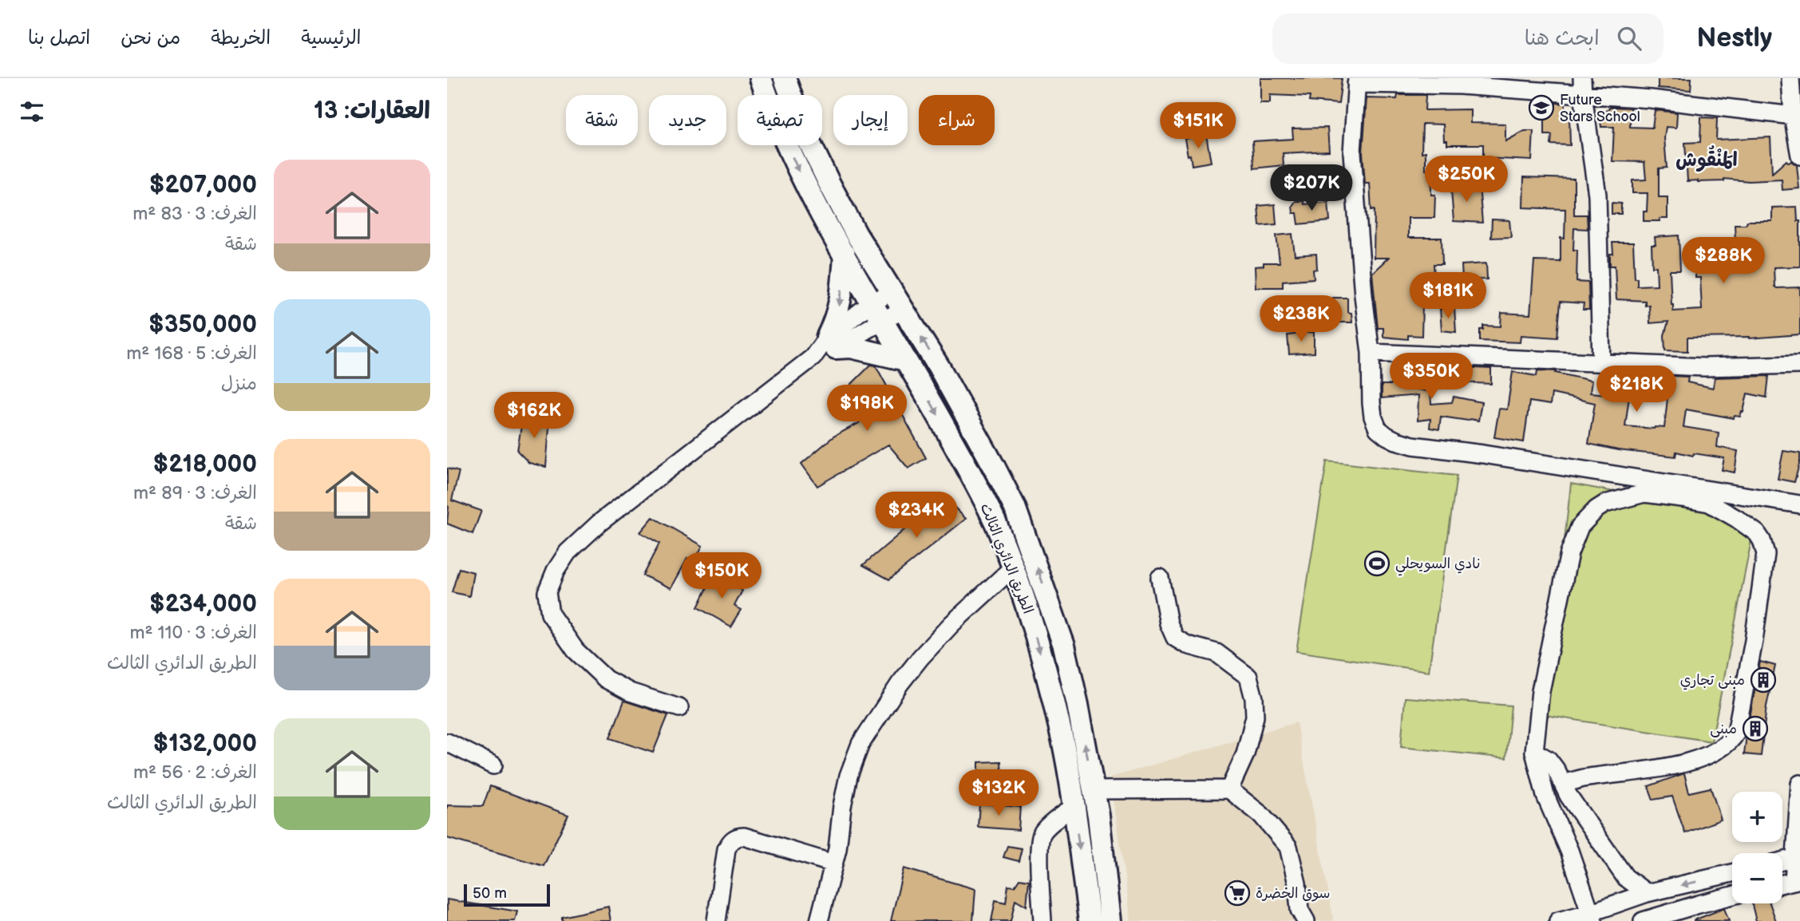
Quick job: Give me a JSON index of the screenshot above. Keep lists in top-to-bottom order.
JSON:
{
  "streets": {
    "main road": ["الطريق الدائري الثالث"]
  },
  "districts": ["المَنْقُوش"],
  "places": {
    "school or university": ["Future Stars School"],
    "sports": ["نادي السويحلي"],
    "building": ["مبنى تجاري", "مبنى"],
    "supermarket": ["سوق الخضرة"]
  },
  "scale_bar": "50 m",
  "page": {
    "header": "Nestly",
    "search": "ابحث هنا",
    "nav": [
      "الرئيسية",
      "الخريطة",
      "من نحن",
      "اتصل بنا"
    ],
    "heading": "العقارات: 13",
    "chip": [
      "شراء",
      "إيجار",
      "تصفية",
      "جديد",
      "شقة"
    ],
    "price": [
      "$151K",
      "$250K",
      "$207K",
      "$288K",
      "$181K",
      "$238K",
      "$350K",
      "$218K",
      "$198K",
      "$162K",
      "$234K",
      "$150K",
      "$132K"
    ],
    "list": [
      {
        "name": "$207,000",
        "note": "الغرف: 3 · 83 m² · شقة"
      },
      {
        "name": "$350,000",
        "note": "الغرف: 5 · 168 m² · منزل"
      },
      {
        "name": "$218,000",
        "note": "الغرف: 3 · 89 m² · شقة"
      },
      {
        "name": "$234,000",
        "note": "الغرف: 3 · 110 m² · الطريق الدائري الثالث"
      },
      {
        "name": "$132,000",
        "note": "الغرف: 2 · 56 m² · الطريق الدائري الثالث"
      }
    ],
    "map_buttons": ["+", "−"],
    "scale": "50 m"
  }
}
